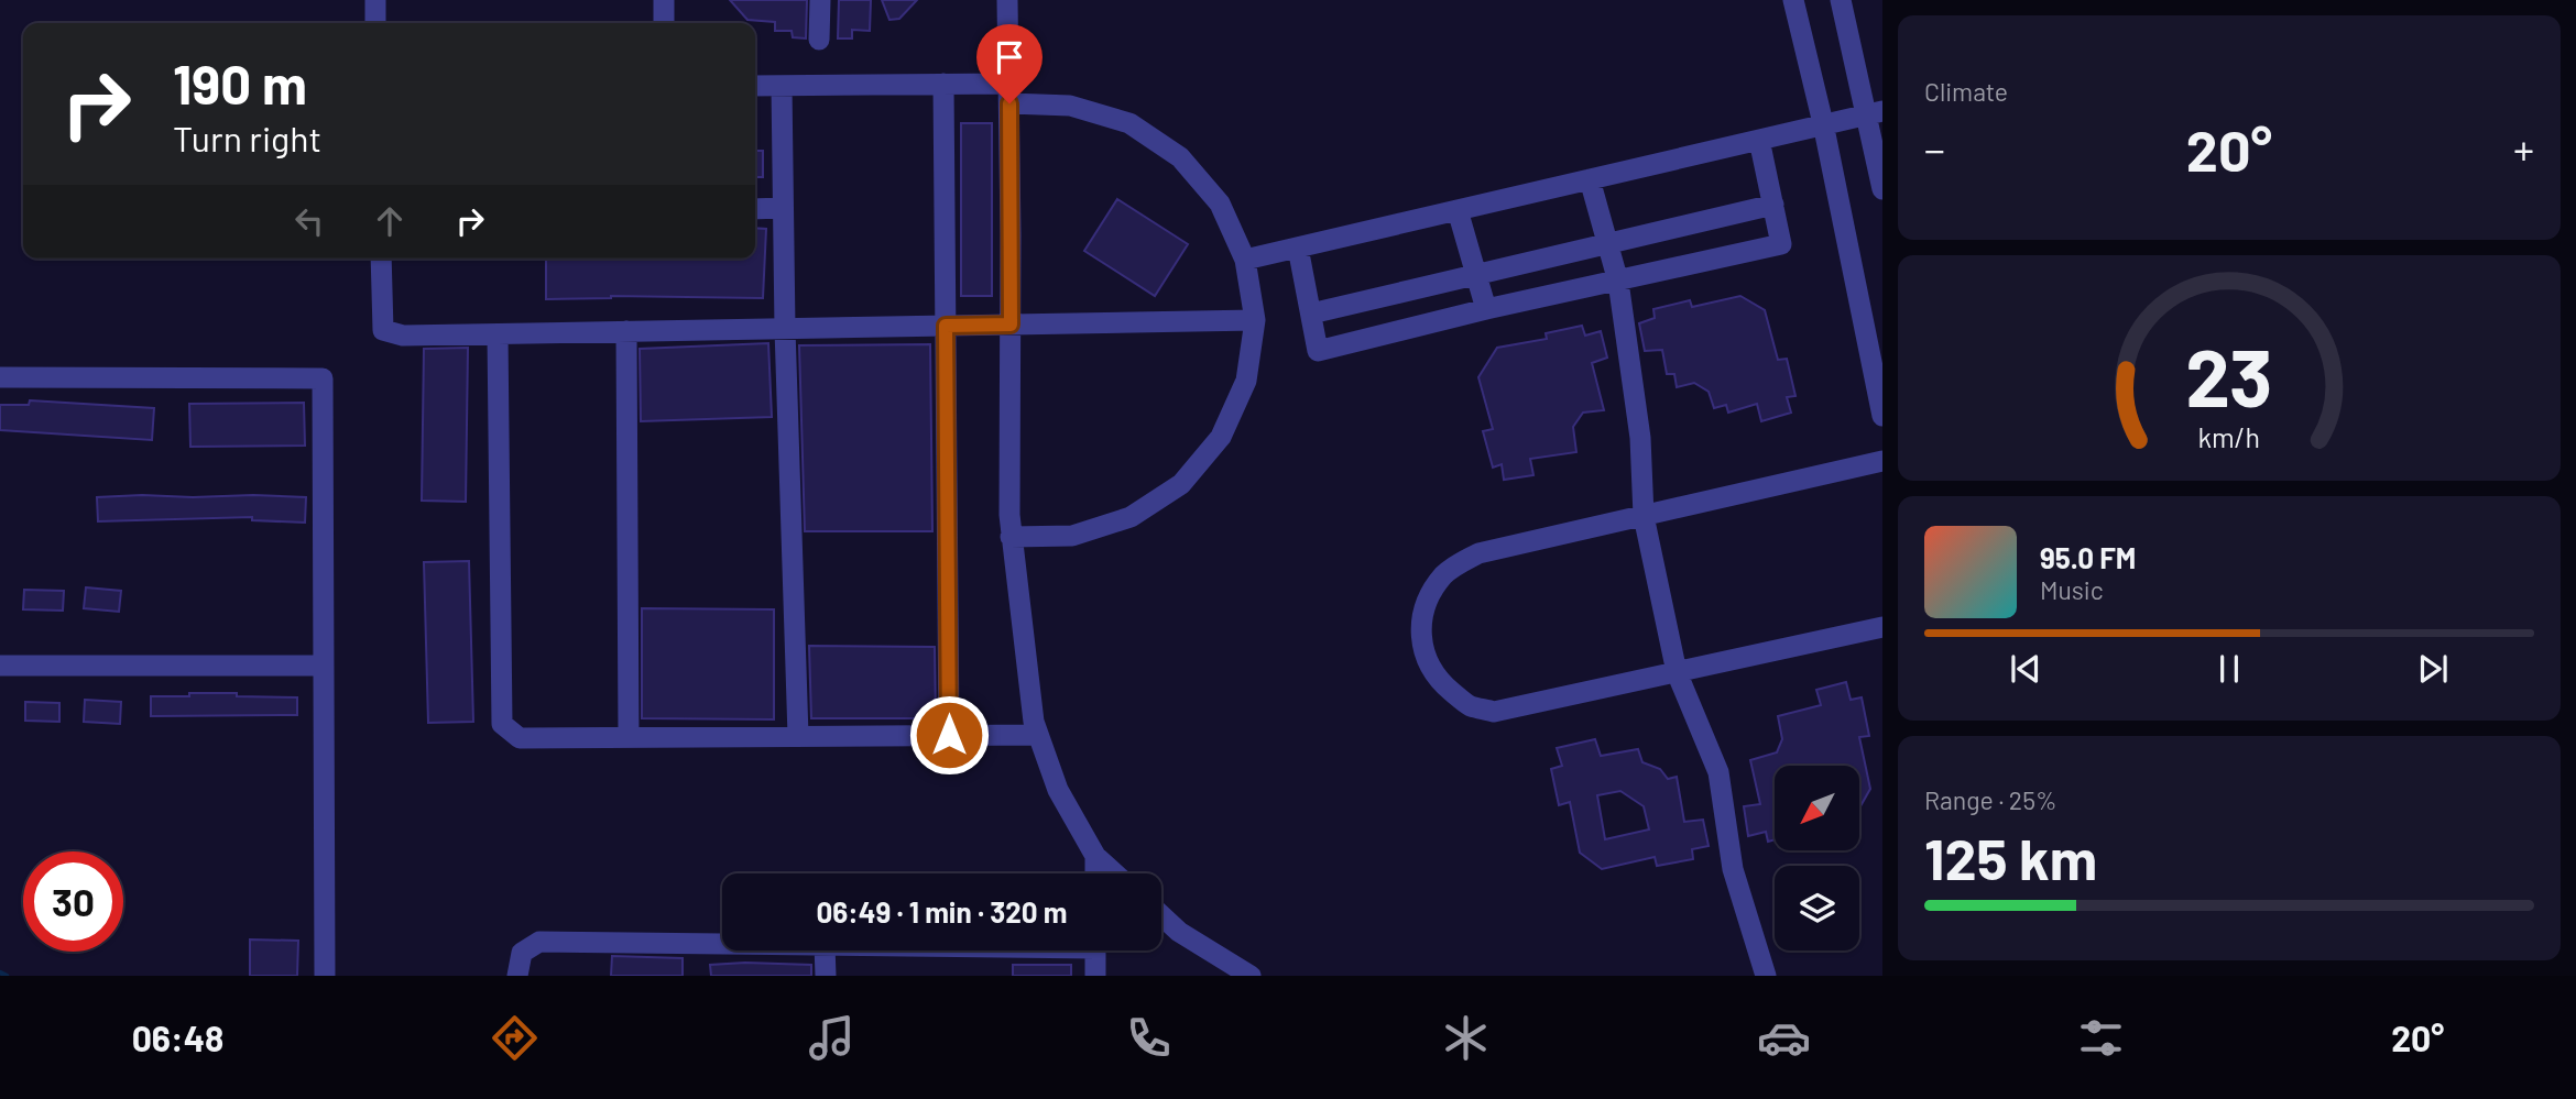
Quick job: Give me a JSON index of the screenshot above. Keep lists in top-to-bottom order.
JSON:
{
  "north": "bottom left",
  "page": {
    "tile": [
      "Climate",
      ["Range · 25%", "125 km"]
    ],
    "turn": ["190 m", "Turn right"],
    "heat": ["−", "20°", "+"],
    "song": ["95.0 FM", "Music"],
    "limit": "30",
    "trip": "06:49 · 1 min · 320 m",
    "tabs": ["06:48", "20°"],
    "gauge": ["23", "km/h"]
  }
}
